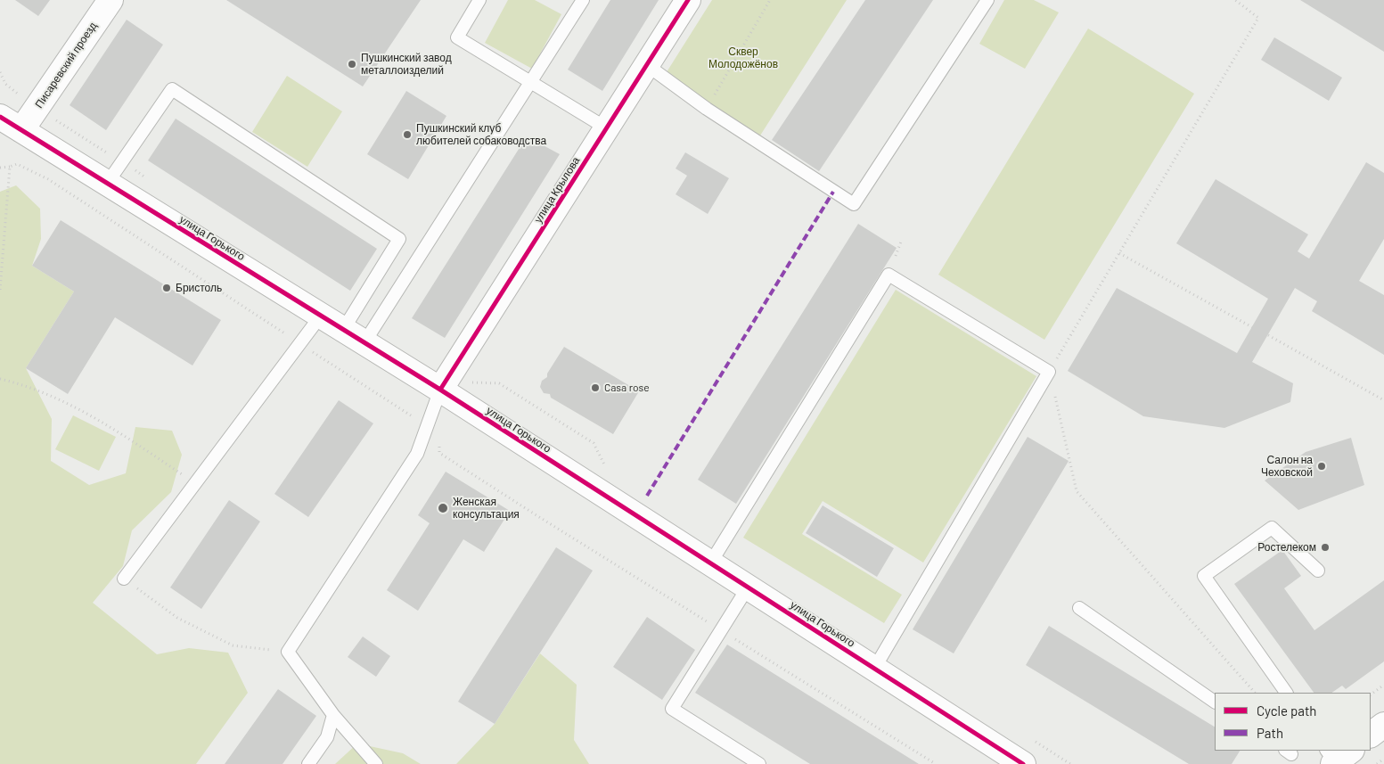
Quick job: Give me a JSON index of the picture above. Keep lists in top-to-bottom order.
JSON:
{
  "streets": {
    "street": ["Писаревский проезд", "улица Крылова", "улица Горького"]
  },
  "crossings": [
    ["Писаревский проезд", "улица Горького"],
    ["улица Крылова", "улица Горького"]
  ],
  "parks": ["Сквер Молодожёнов"],
  "places": [
    "Пушкинский завод металлоизделий",
    "Пушкинский клуб любителей собаководства",
    "Бристоль",
    "Casa rose",
    "Салон на Чеховской",
    "Женская консультация",
    "Ростелеком"
  ],
  "legend": ["Cycle path", "Path"]
}
